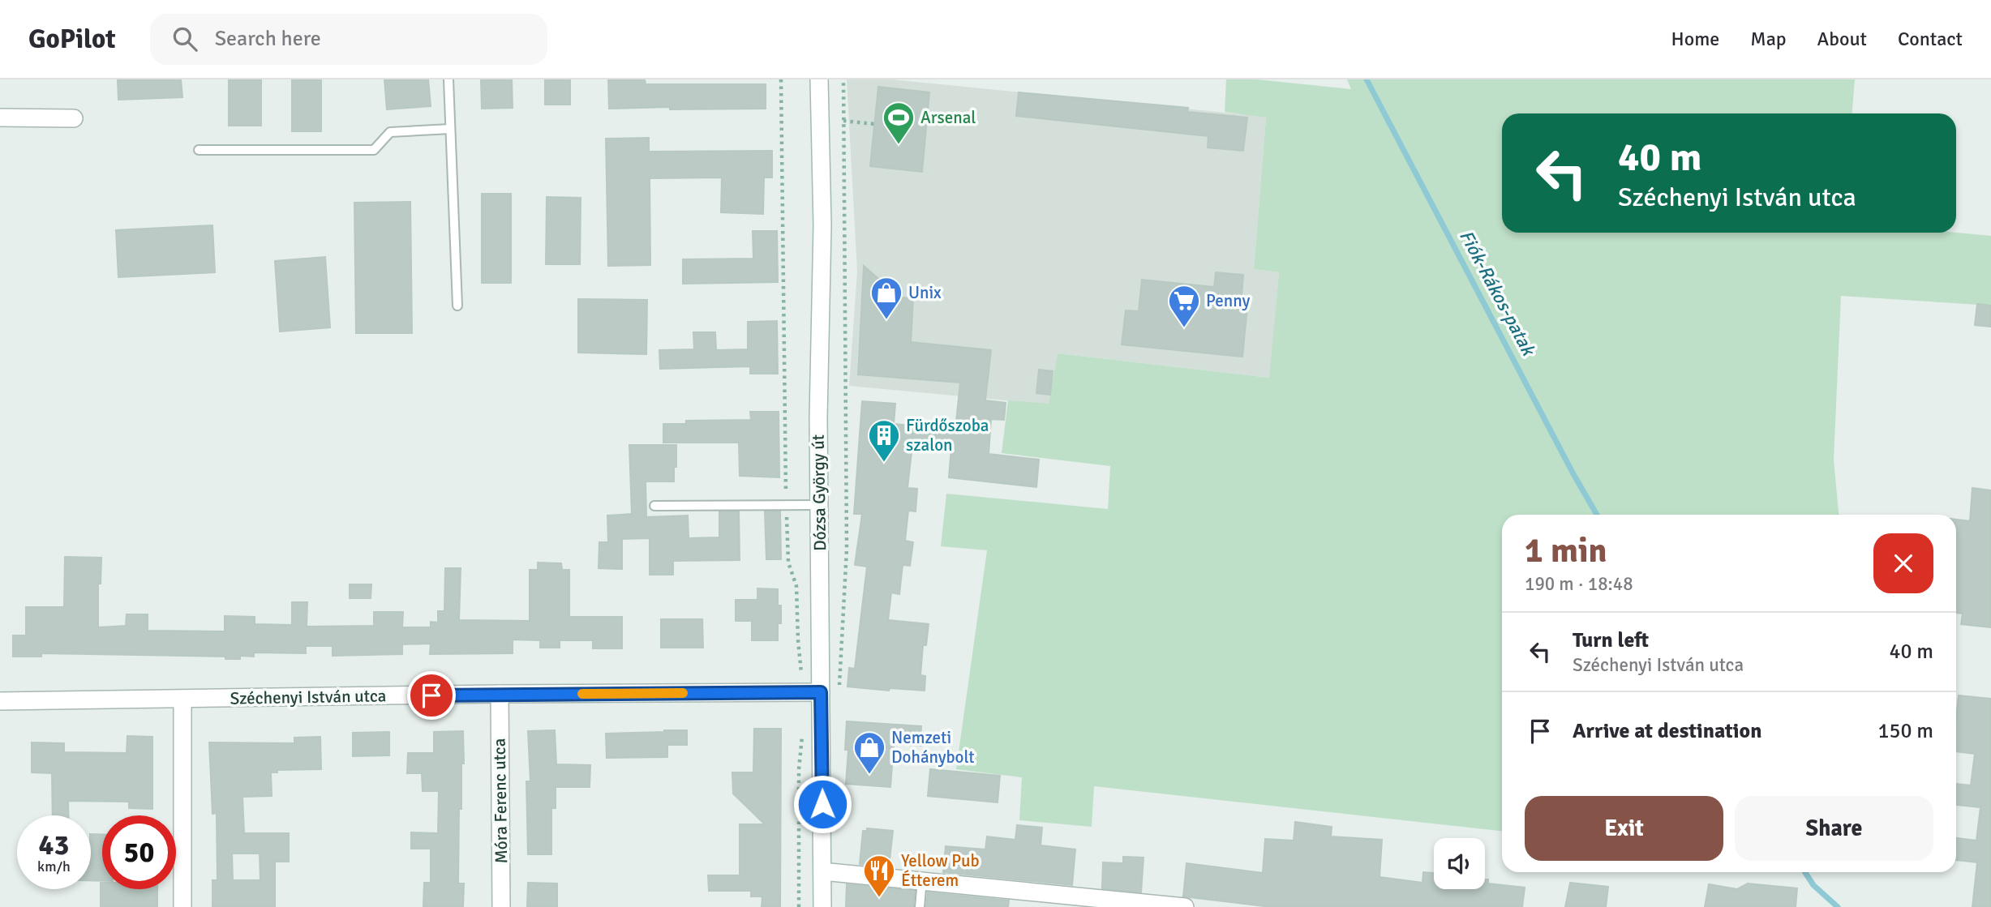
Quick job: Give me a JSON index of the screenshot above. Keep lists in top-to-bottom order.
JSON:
{
  "streets": {
    "street": ["Dózsa György út", "Széchenyi István utca", "Móra Ferenc utca"]
  },
  "crossings": [
    ["Dózsa György út", "Széchenyi István utca"],
    ["Széchenyi István utca", "Móra Ferenc utca"]
  ],
  "water": ["Fiók-Rákos-patak"],
  "places": {
    "sports": ["Arsenal"],
    "shop": ["Unix", "Nemzeti Dohánybolt"],
    "supermarket": ["Penny"],
    "building": ["Fürdőszoba szalon"],
    "restaurant": ["Yellow Pub Étterem"]
  },
  "page": {
    "header": "GoPilot",
    "search": "Search here",
    "nav": [
      "Home",
      "Map",
      "About",
      "Contact"
    ],
    "turn": ["40 m", "Széchenyi István utca"],
    "heading": ["1 min", "190 m · 18:48"],
    "list": [
      {
        "name": "Turn left",
        "note": "Széchenyi István utca",
        "value": "40 m"
      },
      {
        "name": "Arrive at destination",
        "value": "150 m"
      }
    ],
    "buttons": ["Exit", "Share"],
    "speed": "43 km/h",
    "limit": "50"
  }
}
